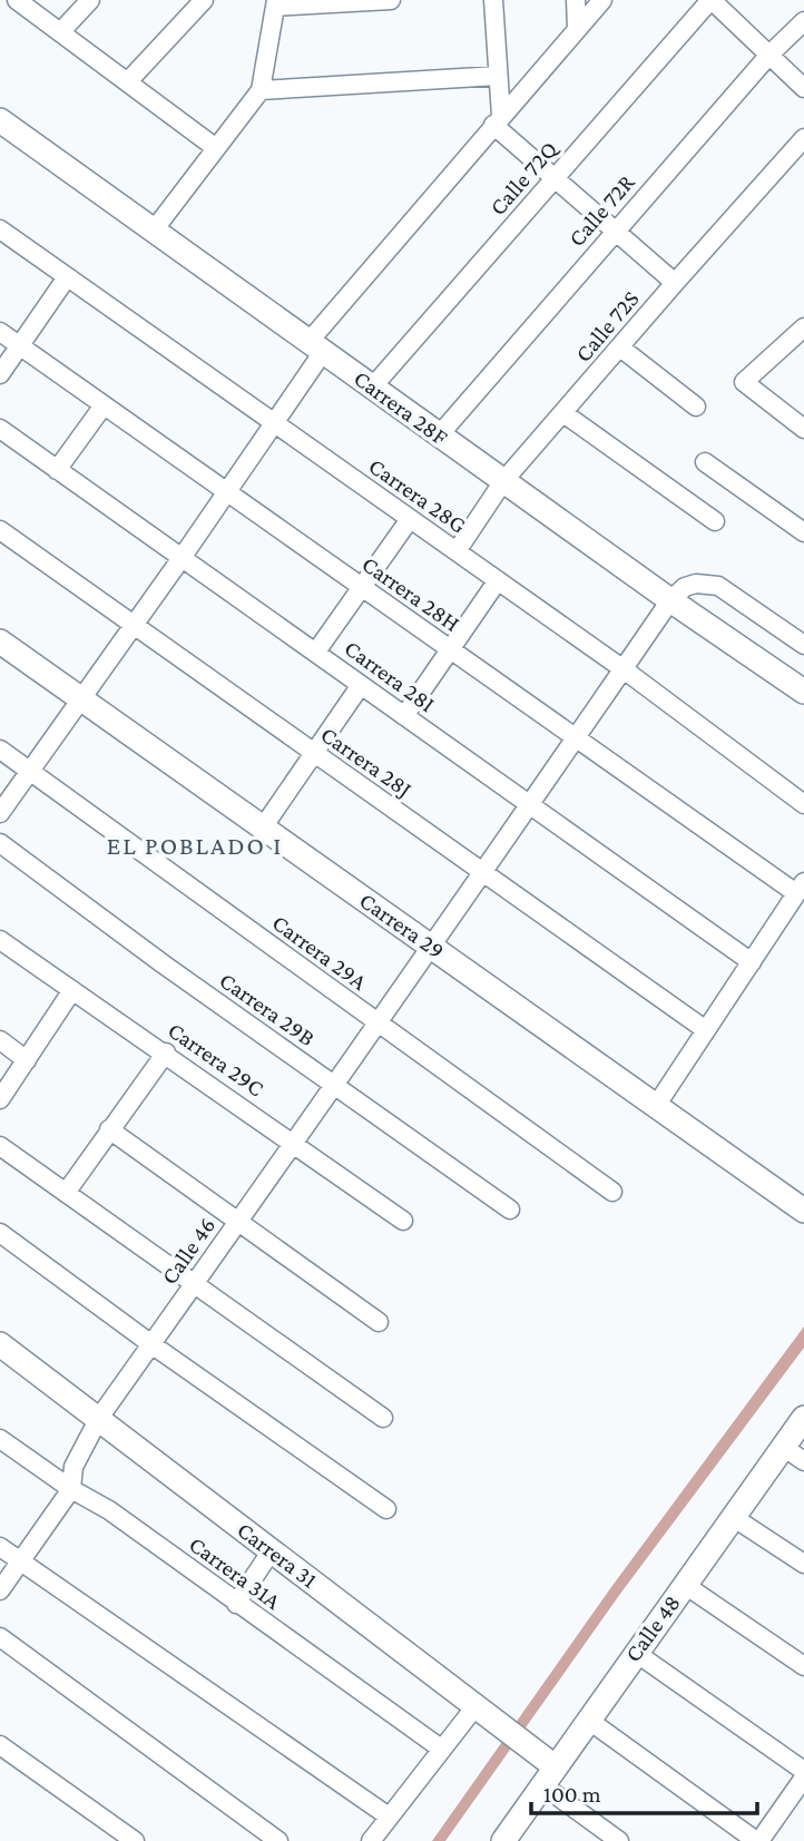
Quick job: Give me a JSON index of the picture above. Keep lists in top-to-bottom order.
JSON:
{
  "streets": {
    "street": [
      "Calle 72Q",
      "Calle 72R",
      "Calle 72S",
      "Carrera 28F",
      "Carrera 28G",
      "Carrera 28H",
      "Carrera 28I",
      "Carrera 28J",
      "Carrera 29",
      "Carrera 29A",
      "Carrera 29B",
      "Carrera 29C",
      "Calle 46",
      "Carrera 31",
      "Carrera 31A",
      "Calle 48"
    ]
  },
  "crossings": [
    ["Calle 72Q", "Carrera 28F"],
    ["Calle 72R", "Carrera 28F"],
    ["Calle 72S", "Carrera 28F"],
    ["Calle 72S", "Carrera 28G"],
    ["Carrera 28F", "Calle 46"],
    ["Carrera 28G", "Calle 46"],
    ["Carrera 28H", "Calle 46"],
    ["Carrera 28I", "Calle 46"],
    ["Carrera 28J", "Calle 46"],
    ["Carrera 29", "Calle 46"],
    ["Carrera 29A", "Calle 46"],
    ["Carrera 29B", "Calle 46"],
    ["Carrera 29C", "Calle 46"],
    ["Calle 46", "Carrera 31"],
    ["Calle 46", "Carrera 31A"],
    ["Carrera 31", "Calle 48"]
  ],
  "districts": ["EL POBLADO I"],
  "scale_bar": "100 m"
}
